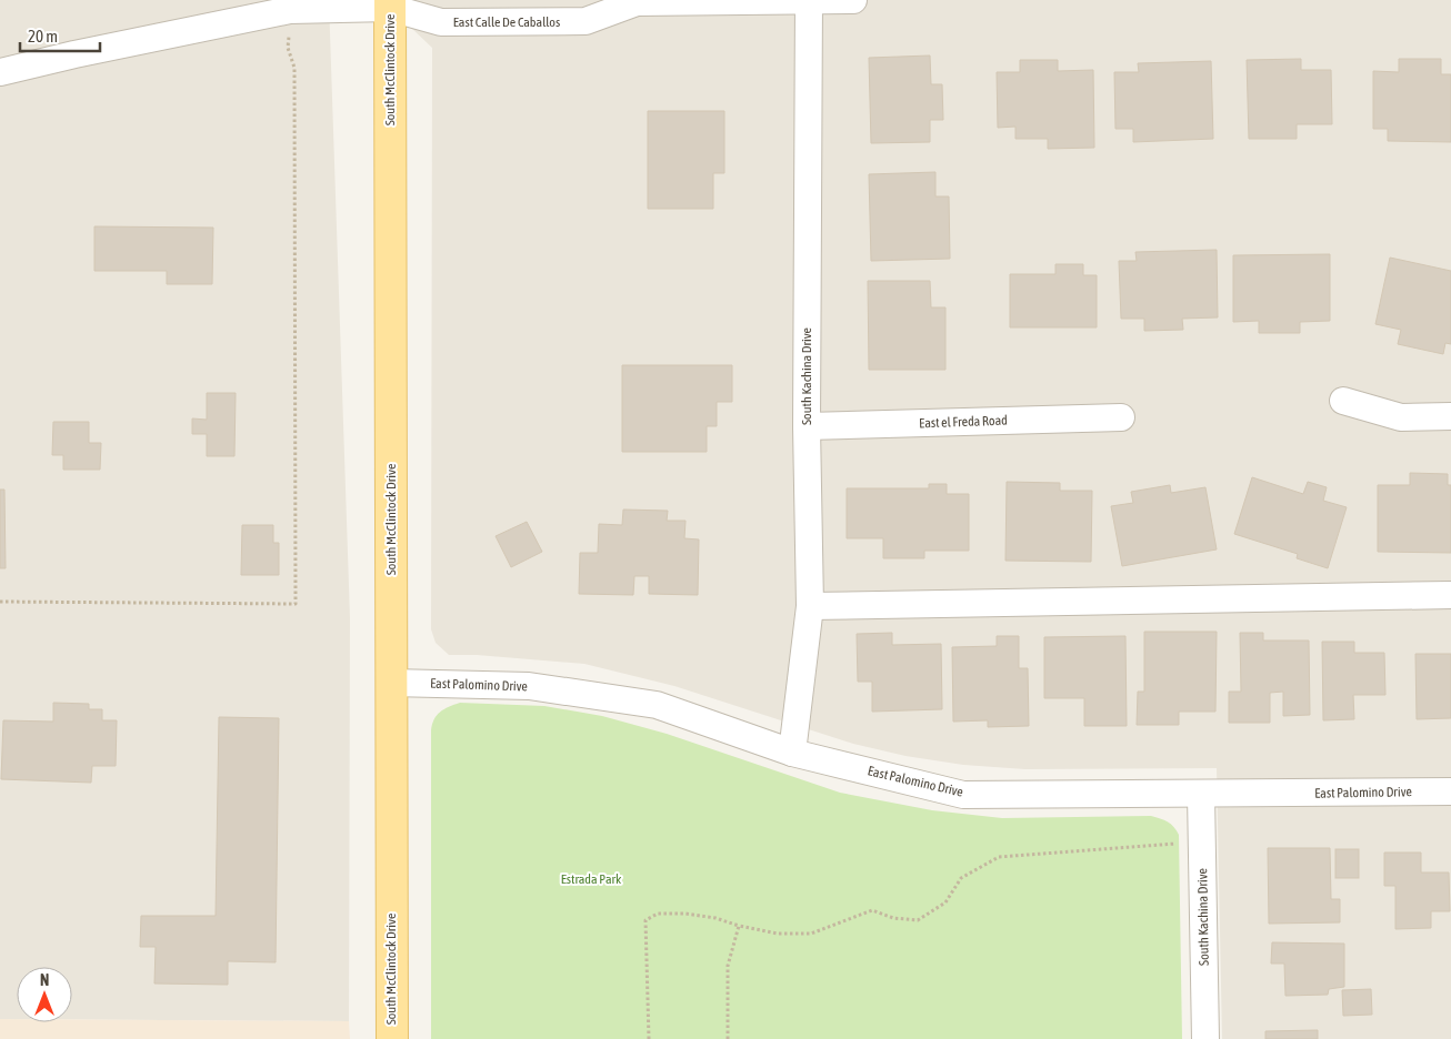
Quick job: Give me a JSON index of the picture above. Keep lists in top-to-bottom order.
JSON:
{
  "streets": {
    "main road": ["South McClintock Drive"],
    "street": [
      "East Calle De Caballos",
      "South Kachina Drive",
      "East el Freda Road",
      "East Palomino Drive"
    ]
  },
  "crossings": [
    ["East Calle De Caballos", "South McClintock Drive"],
    ["South McClintock Drive", "East Palomino Drive"],
    ["South Kachina Drive", "East el Freda Road"],
    ["South Kachina Drive", "East Palomino Drive"]
  ],
  "parks": ["Estrada Park"],
  "scale_bar": "20 m",
  "north": "top"
}
